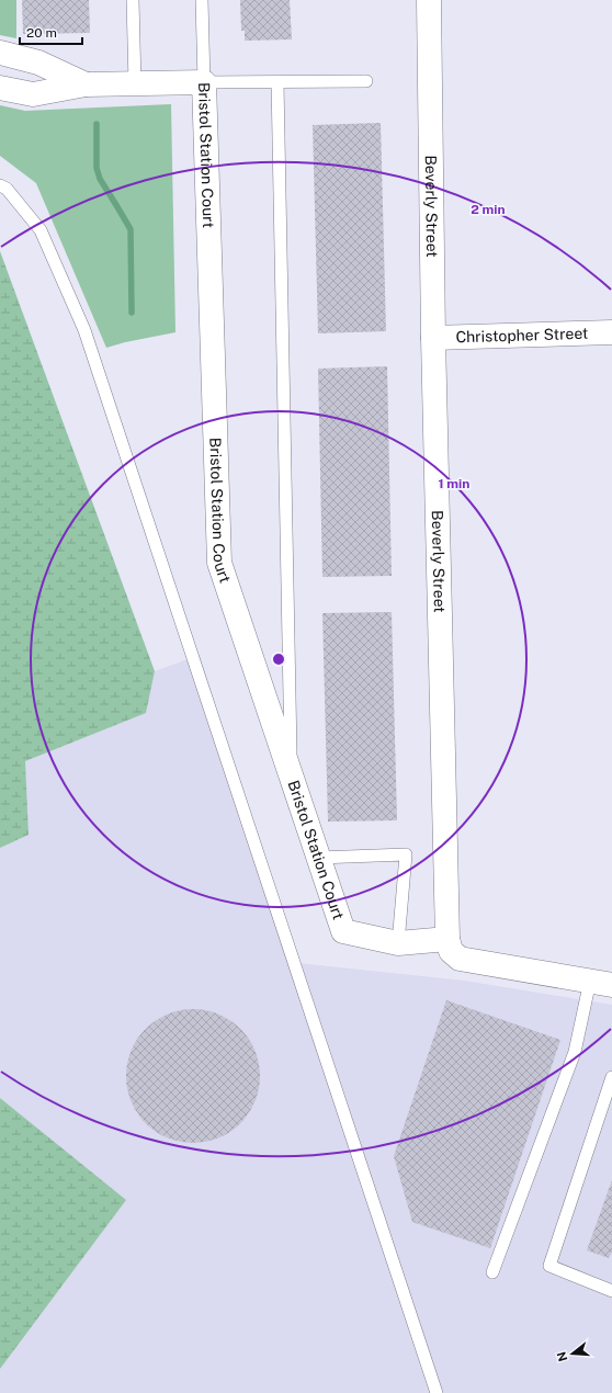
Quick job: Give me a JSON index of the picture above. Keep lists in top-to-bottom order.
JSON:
{
  "streets": {
    "street": ["Bristol Station Court", "Beverly Street", "Christopher Street"]
  },
  "crossings": [
    ["Bristol Station Court", "Beverly Street"],
    ["Beverly Street", "Christopher Street"]
  ],
  "scale_bar": "20 m",
  "north": "left",
  "rings": ["2 min", "1 min"]
}
